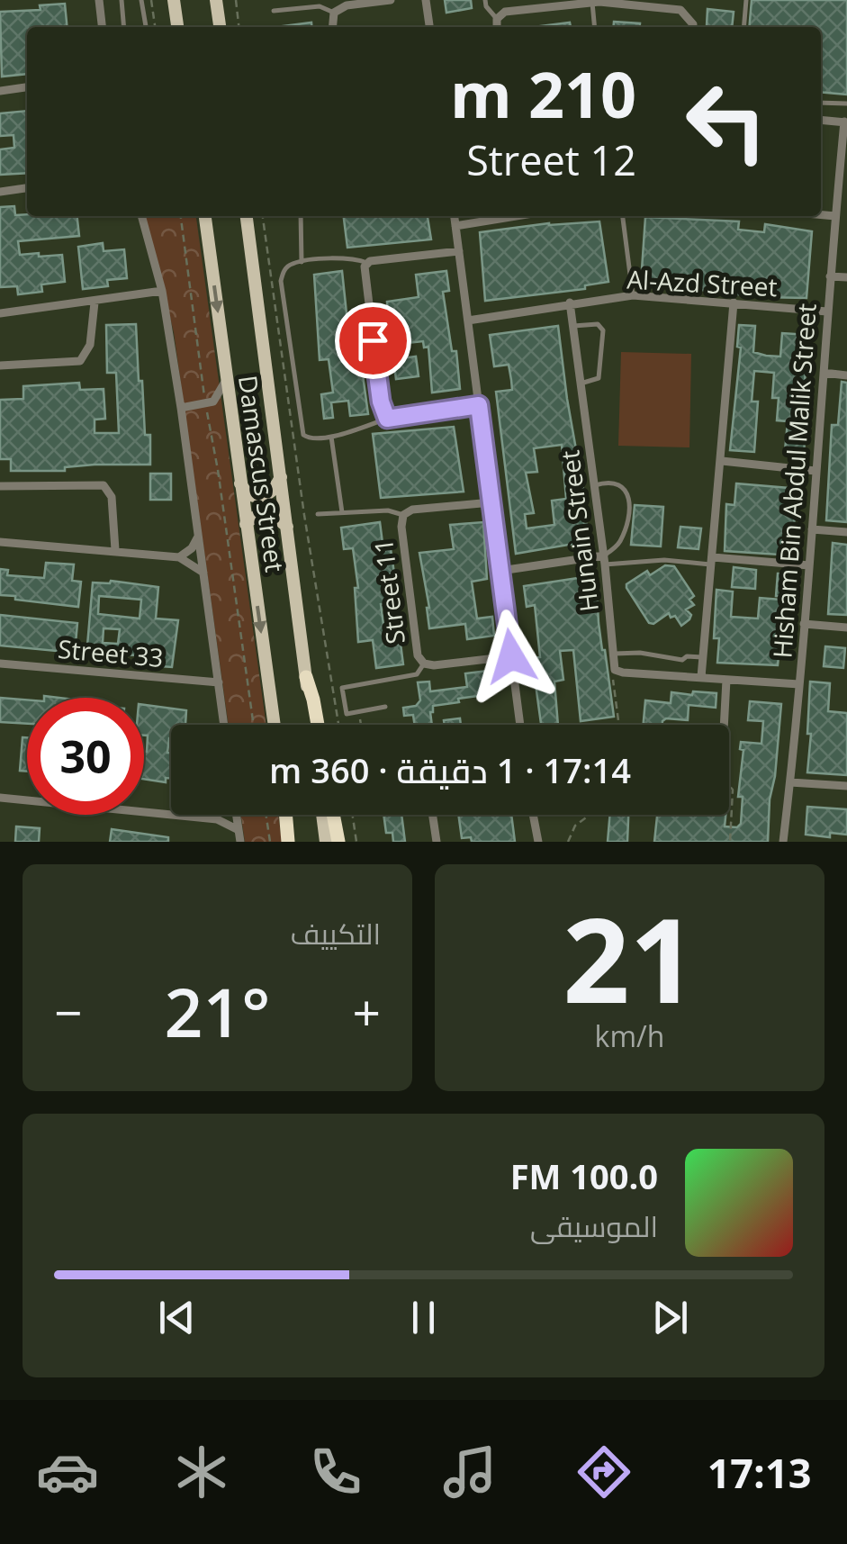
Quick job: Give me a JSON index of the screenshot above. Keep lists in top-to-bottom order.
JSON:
{
  "streets": {
    "main road": ["Damascus Street"],
    "street": [
      "Al-Azd Street",
      "Hisham Bin Abdul Malik Street",
      "Hunain Street",
      "Street 11",
      "Street 33"
    ]
  },
  "crossings": [
    ["Al-Azd Street", "Hisham Bin Abdul Malik Street"],
    ["Al-Azd Street", "Hunain Street"]
  ],
  "page": {
    "turn": ["210 m", "Street 12"],
    "limit": "30",
    "trip": "17:14 · 1 دقيقة · 360 m",
    "tile": [
      ["21", "km/h"],
      "التكييف"
    ],
    "heat": ["−", "21°", "+"],
    "song": ["100.0 FM", "الموسيقى"],
    "tabs": "17:13"
  }
}
